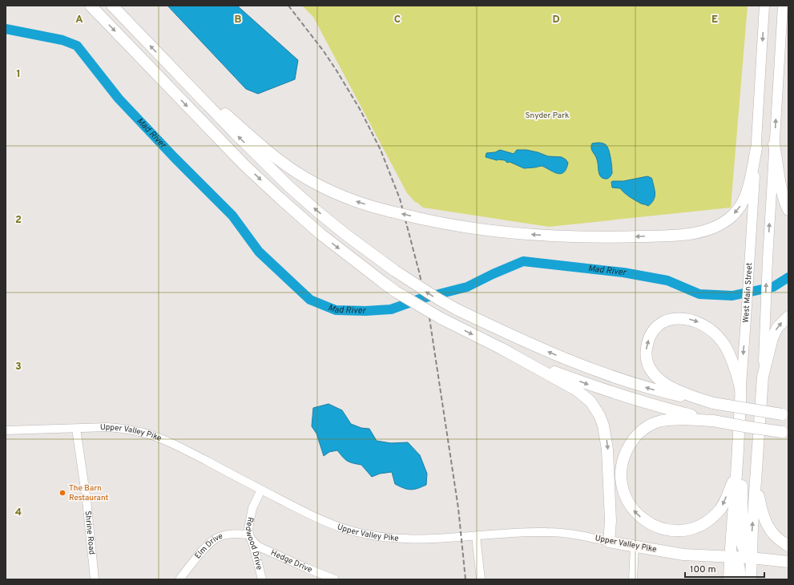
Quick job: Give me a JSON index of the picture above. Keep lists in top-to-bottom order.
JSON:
{
  "streets": {
    "highway": ["West Main Street", "Upper Valley Pike"],
    "street": [
      "Shrine Road",
      "Redwood Drive",
      "Elm Drive",
      "Hedge Drive"
    ]
  },
  "crossings": [
    ["West Main Street", "Upper Valley Pike"],
    ["Upper Valley Pike", "Shrine Road"],
    ["Upper Valley Pike", "Redwood Drive"],
    ["Redwood Drive", "Elm Drive"],
    ["Redwood Drive", "Hedge Drive"],
    ["Elm Drive", "Hedge Drive"]
  ],
  "water": ["Mad River"],
  "parks": ["Snyder Park"],
  "places": ["The Barn Restaurant"],
  "scale_bar": "100 m",
  "grid": {
    "columns": [
      "A",
      "B",
      "C",
      "D",
      "E"
    ],
    "rows": [
      "1",
      "2",
      "3",
      "4"
    ]
  }
}
